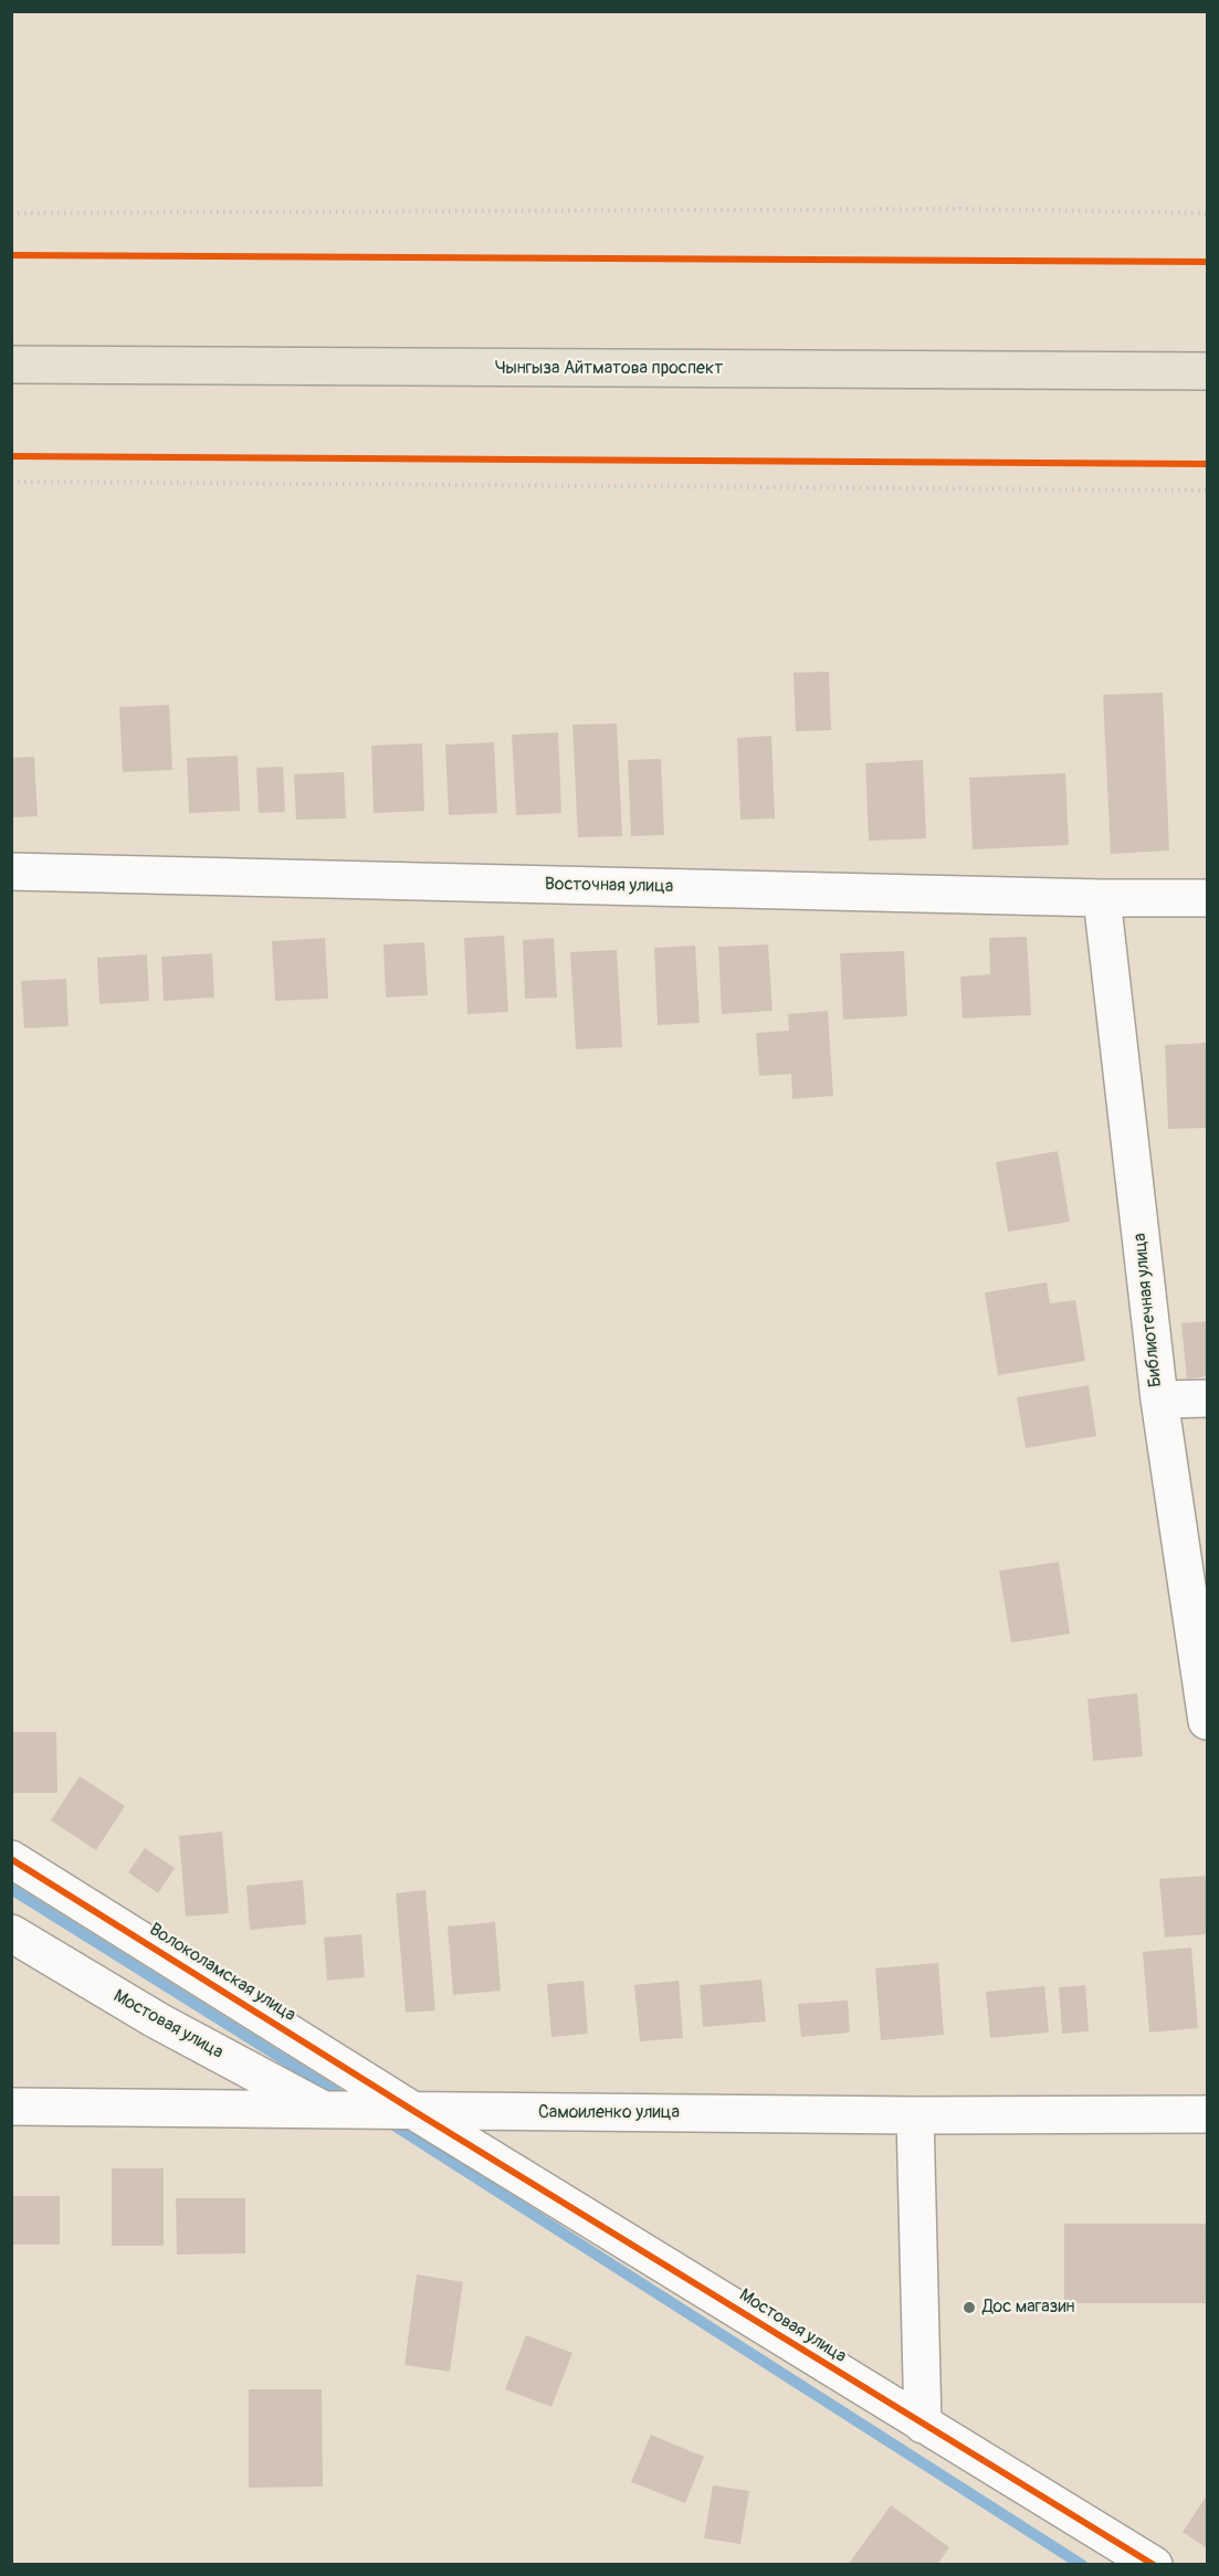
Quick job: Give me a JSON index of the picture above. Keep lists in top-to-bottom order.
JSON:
{
  "streets": {
    "main road": ["Чынгыза Айтматова проспект"],
    "street": [
      "Восточная улица",
      "Библиотечная улица",
      "Волоколамская улица",
      "Мостовая улица",
      "Самоиленко улица"
    ]
  },
  "crossings": [
    ["Восточная улица", "Библиотечная улица"],
    ["Волоколамская улица", "Мостовая улица"],
    ["Волоколамская улица", "Самоиленко улица"],
    ["Мостовая улица", "Самоиленко улица"]
  ],
  "places": ["Дос магазин"]
}
